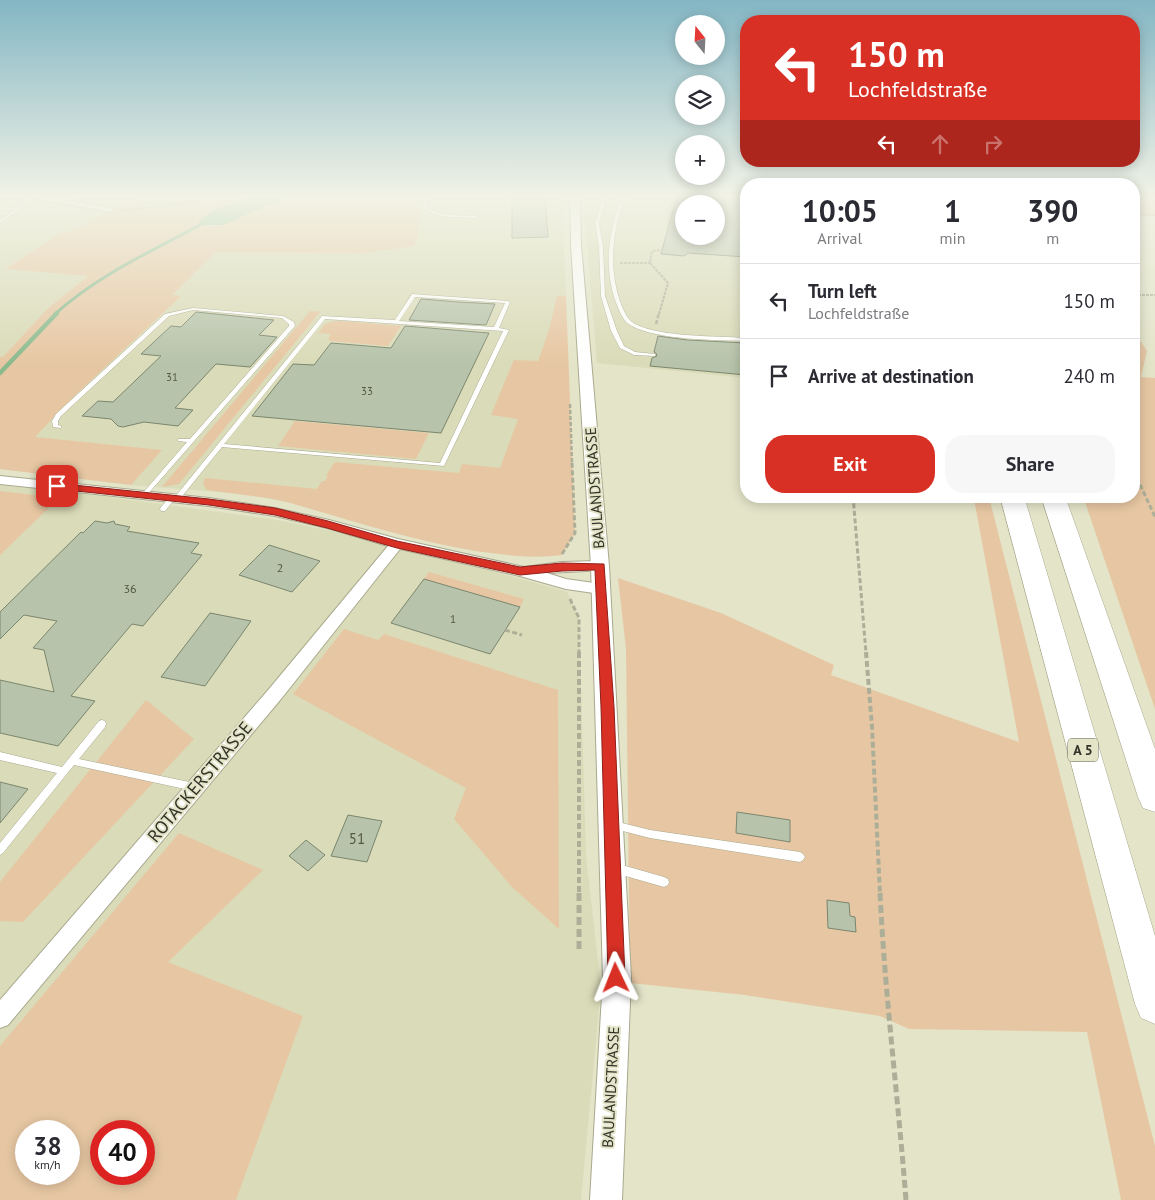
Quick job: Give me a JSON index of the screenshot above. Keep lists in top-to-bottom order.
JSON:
{
  "streets": {
    "highway": ["A 5"],
    "street": ["BAULANDSTRASSE", "ROTACKERSTRASSE"]
  },
  "house_numbers": [
    "31",
    "33",
    "2",
    "36",
    "1",
    "51"
  ],
  "north": "top",
  "page": {
    "map_buttons": ["+", "−"],
    "turn": ["150 m", "Lochfeldstraße"],
    "eta": [
      "10:05",
      "Arrival",
      "1",
      "min",
      "390",
      "m"
    ],
    "list": [
      {
        "name": "Turn left",
        "note": "Lochfeldstraße",
        "value": "150 m"
      },
      {
        "name": "Arrive at destination",
        "value": "240 m"
      }
    ],
    "buttons": ["Exit", "Share"],
    "speed": "38 km/h",
    "limit": "40"
  }
}
